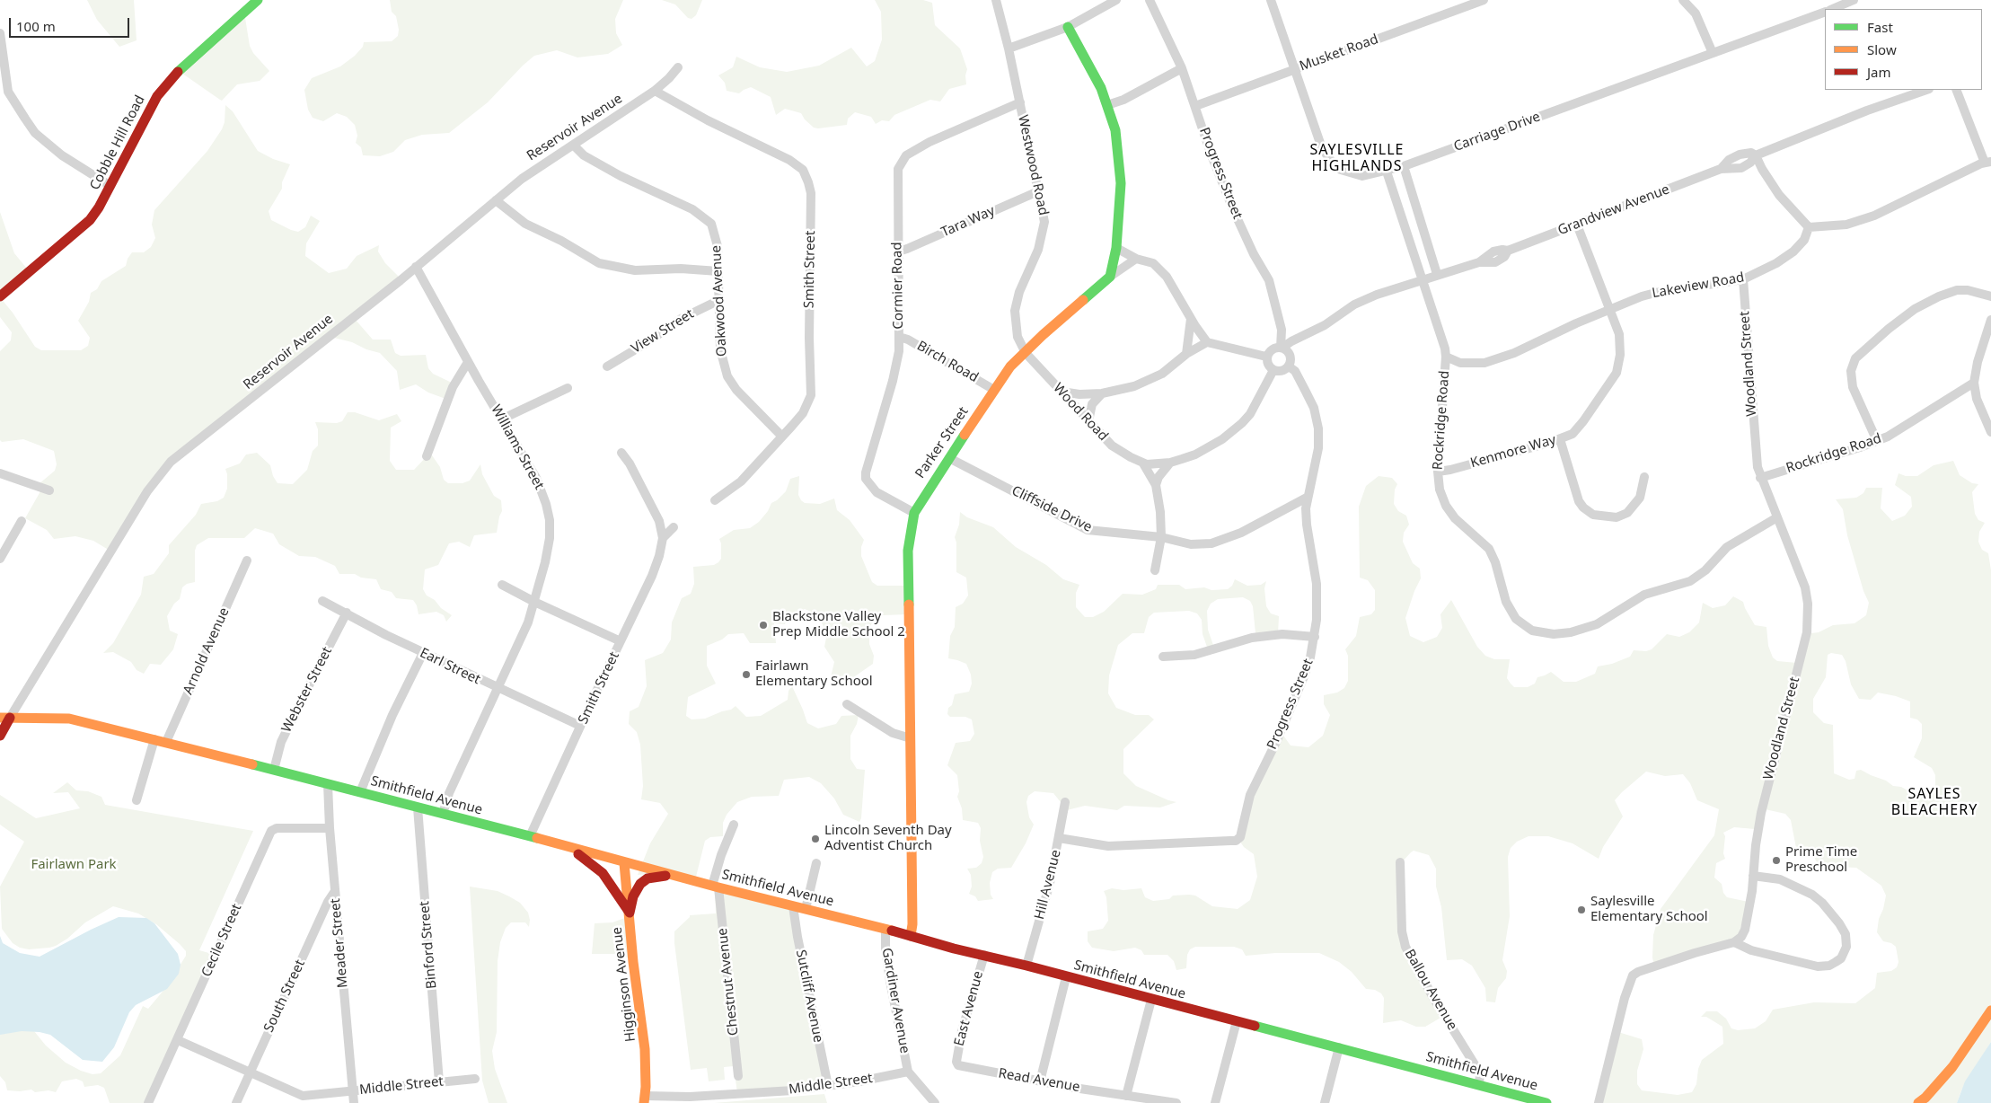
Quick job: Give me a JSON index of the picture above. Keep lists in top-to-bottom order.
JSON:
{
  "streets": {
    "main road": [
      "Reservoir Avenue",
      "Cobble Hill Road",
      "Parker Street",
      "Smithfield Avenue",
      "Higginson Avenue"
    ],
    "street": [
      "Musket Road",
      "Carriage Drive",
      "Westwood Road",
      "Progress Street",
      "Grandview Avenue",
      "Tara Way",
      "Smith Street",
      "Cormier Road",
      "Lakeview Road",
      "Oakwood Avenue",
      "View Street",
      "Birch Road",
      "Woodland Street",
      "Wood Road",
      "Rockridge Road",
      "Williams Street",
      "Kenmore Way",
      "Cliffside Drive",
      "Arnold Avenue",
      "Earl Street",
      "Webster Street",
      "Hill Avenue",
      "Cecile Street",
      "Meader Street",
      "Binford Street",
      "Chestnut Avenue",
      "Ballou Avenue",
      "South Street",
      "Sutcliff Avenue",
      "Gardiner Avenue",
      "East Avenue",
      "Read Avenue",
      "Middle Street"
    ]
  },
  "crossings": [
    ["Musket Road", "Carriage Drive"],
    ["Musket Road", "Progress Street"],
    ["Reservoir Avenue", "Smith Street"],
    ["Reservoir Avenue", "Oakwood Avenue"],
    ["Reservoir Avenue", "Williams Street"],
    ["Reservoir Avenue", "Smithfield Avenue"],
    ["Carriage Drive", "Rockridge Road"],
    ["Westwood Road", "Tara Way"],
    ["Westwood Road", "Cormier Road"],
    ["Westwood Road", "Wood Road"],
    ["Westwood Road", "Parker Street"],
    ["Progress Street", "Grandview Avenue"],
    ["Progress Street", "Cliffside Drive"],
    ["Progress Street", "Hill Avenue"],
    ["Grandview Avenue", "Rockridge Road"],
    ["Grandview Avenue", "Kenmore Way"],
    ["Tara Way", "Cormier Road"],
    ["Smith Street", "Oakwood Avenue"],
    ["Smith Street", "Earl Street"],
    ["Smith Street", "Smithfield Avenue"],
    ["Cormier Road", "Birch Road"],
    ["Cormier Road", "Parker Street"],
    ["Lakeview Road", "Woodland Street"],
    ["Lakeview Road", "Rockridge Road"],
    ["Lakeview Road", "Kenmore Way"],
    ["Oakwood Avenue", "View Street"],
    ["Birch Road", "Parker Street"],
    ["Woodland Street", "Rockridge Road"],
    ["Wood Road", "Parker Street"],
    ["Wood Road", "Cliffside Drive"],
    ["Rockridge Road", "Kenmore Way"],
    ["Parker Street", "Cliffside Drive"],
    ["Parker Street", "Smithfield Avenue"],
    ["Williams Street", "Earl Street"],
    ["Williams Street", "Smithfield Avenue"],
    ["Arnold Avenue", "Smithfield Avenue"],
    ["Earl Street", "Webster Street"],
    ["Webster Street", "Smithfield Avenue"],
    ["Smithfield Avenue", "Hill Avenue"],
    ["Smithfield Avenue", "Meader Street"],
    ["Smithfield Avenue", "Binford Street"],
    ["Smithfield Avenue", "Chestnut Avenue"],
    ["Smithfield Avenue", "Higginson Avenue"],
    ["Smithfield Avenue", "Ballou Avenue"],
    ["Smithfield Avenue", "Sutcliff Avenue"],
    ["Smithfield Avenue", "Gardiner Avenue"],
    ["Smithfield Avenue", "East Avenue"],
    ["Cecile Street", "Meader Street"],
    ["Cecile Street", "Middle Street"],
    ["Meader Street", "South Street"],
    ["Meader Street", "Middle Street"],
    ["Binford Street", "Middle Street"],
    ["Higginson Avenue", "Middle Street"],
    ["South Street", "Middle Street"],
    ["Sutcliff Avenue", "Middle Street"],
    ["Gardiner Avenue", "Middle Street"],
    ["East Avenue", "Read Avenue"]
  ],
  "districts": ["SAYLESVILLE HIGHLANDS", "SAYLES BLEACHERY"],
  "parks": ["Fairlawn Park"],
  "places": [
    "Blackstone Valley Prep Middle School 2",
    "Fairlawn Elementary School",
    "Lincoln Seventh Day Adventist Church",
    "Prime Time Preschool",
    "Saylesville Elementary School"
  ],
  "legend": ["Fast", "Slow", "Jam"],
  "scale_bar": "100 m"
}
